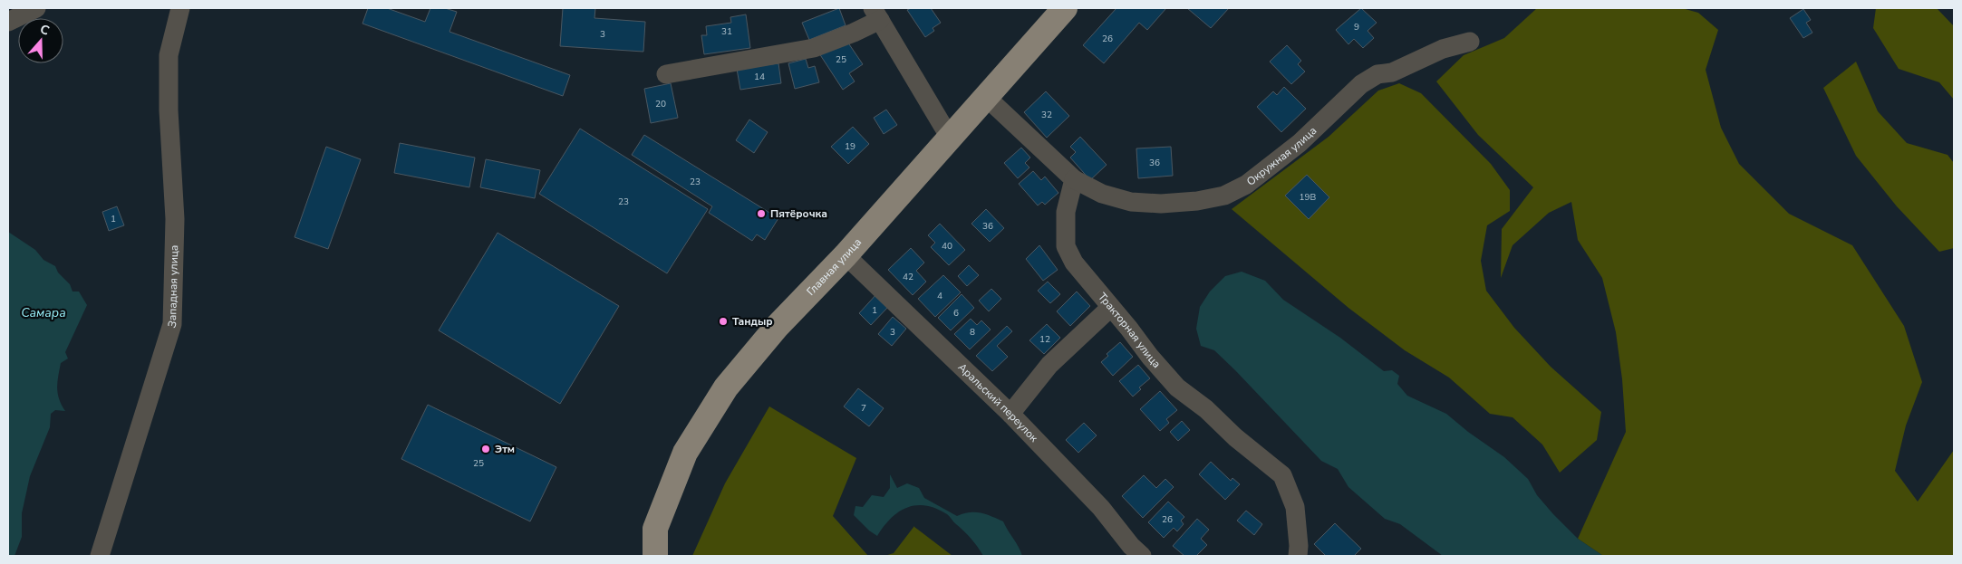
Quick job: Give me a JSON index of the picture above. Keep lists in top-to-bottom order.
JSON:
{
  "streets": {
    "main road": ["Главная улица"],
    "street": [
      "Окружная улица",
      "Западная улица",
      "Тракторная улица",
      "Аральский переулок"
    ]
  },
  "crossings": [
    ["Окружная улица", "Тракторная улица"],
    ["Главная улица", "Аральский переулок"]
  ],
  "water": ["Самара"],
  "places": ["Пятёрочка", "Тандыр", "Этм"],
  "house_numbers": [
    "9",
    "31",
    "3",
    "26",
    "25",
    "14",
    "20",
    "32",
    "19",
    "36",
    "23",
    "19В",
    "23",
    "1",
    "36",
    "40",
    "42",
    "4",
    "1",
    "6",
    "3",
    "8",
    "12",
    "7",
    "25",
    "26"
  ],
  "north": "top"
}
